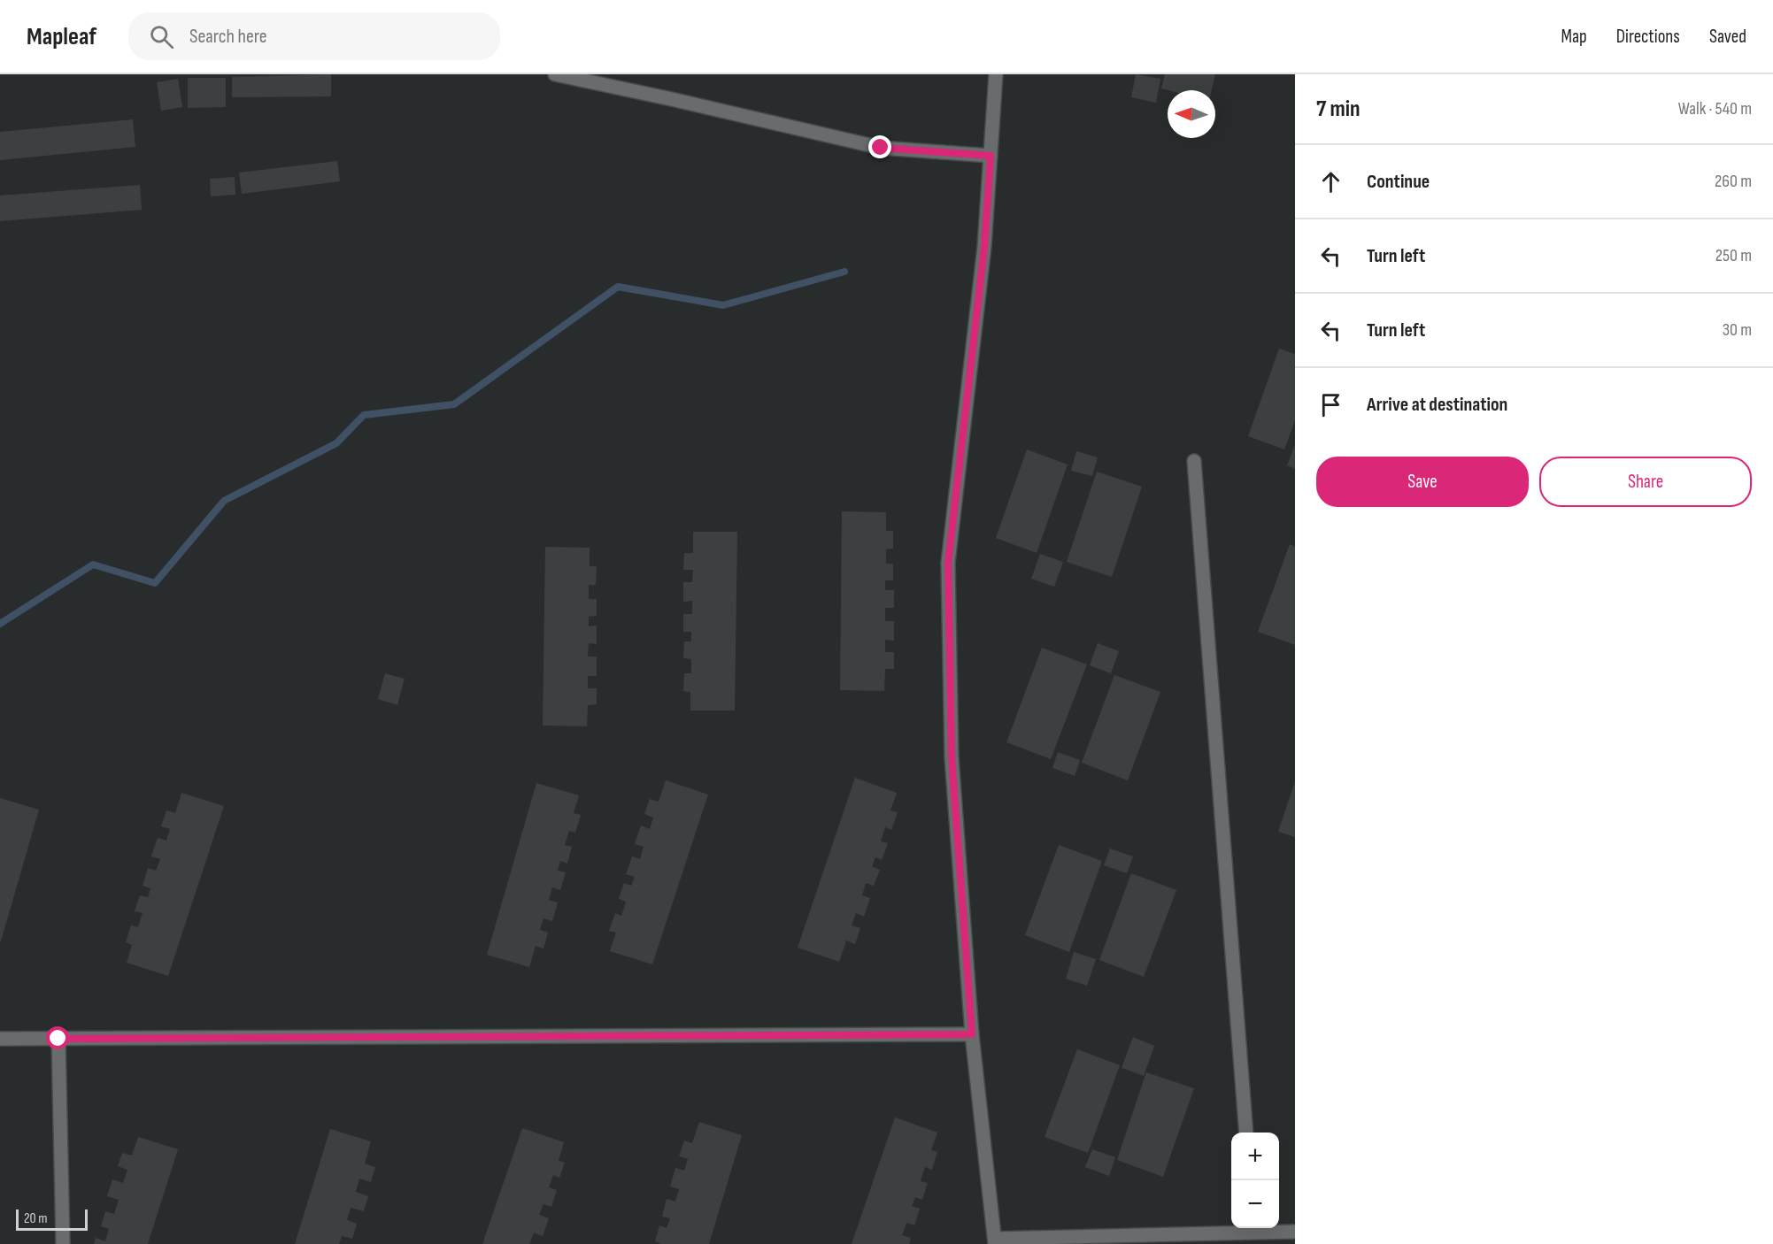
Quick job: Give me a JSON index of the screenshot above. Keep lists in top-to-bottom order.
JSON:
{
  "scale_bar": "20 m",
  "north": "left",
  "page": {
    "header": "Mapleaf",
    "search": "Search here",
    "nav": ["Map", "Directions", "Saved"],
    "heading": ["7 min", "Walk · 540 m"],
    "list": [
      ["Continue", "260 m"],
      ["Turn left", "250 m"],
      ["Turn left", "30 m"],
      "Arrive at destination"
    ],
    "buttons": ["Save", "Share"],
    "map_buttons": ["+", "−"],
    "scale": "20 m"
  }
}
